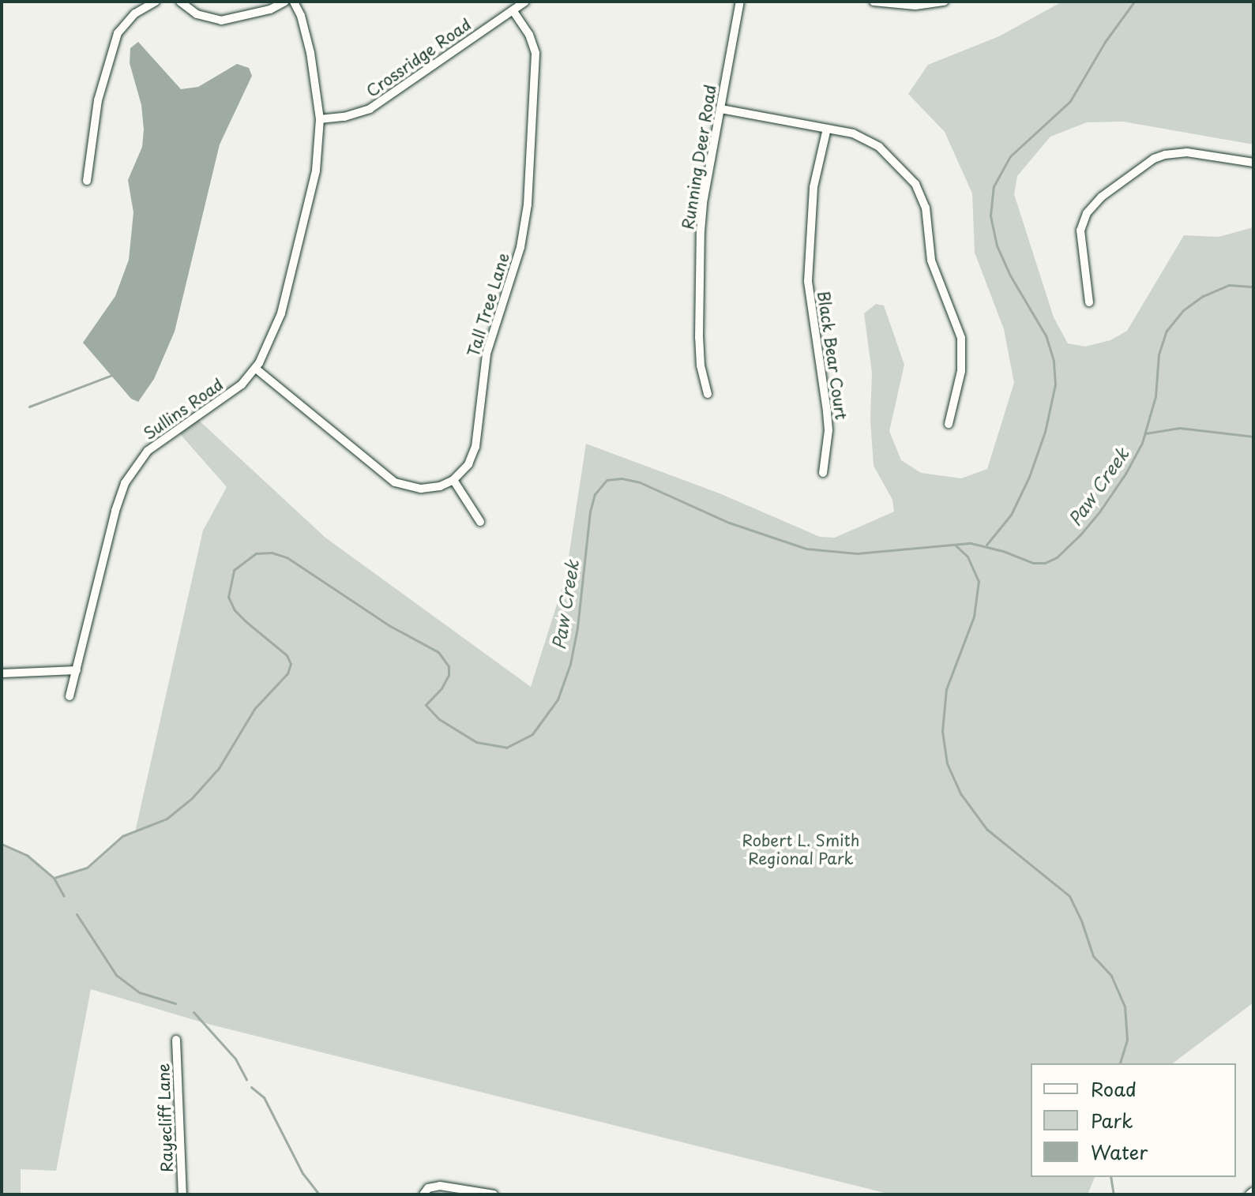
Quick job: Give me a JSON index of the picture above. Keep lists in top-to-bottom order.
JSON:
{
  "streets": {
    "street": [
      "Crossridge Road",
      "Running Deer Road",
      "Tall Tree Lane",
      "Black Bear Court",
      "Sullins Road",
      "Rayecliff Lane"
    ]
  },
  "crossings": [
    ["Crossridge Road", "Tall Tree Lane"],
    ["Crossridge Road", "Sullins Road"]
  ],
  "water": ["Paw Creek"],
  "parks": ["Robert L. Smith Regional Park"],
  "legend": ["Road", "Park", "Water"]
}
